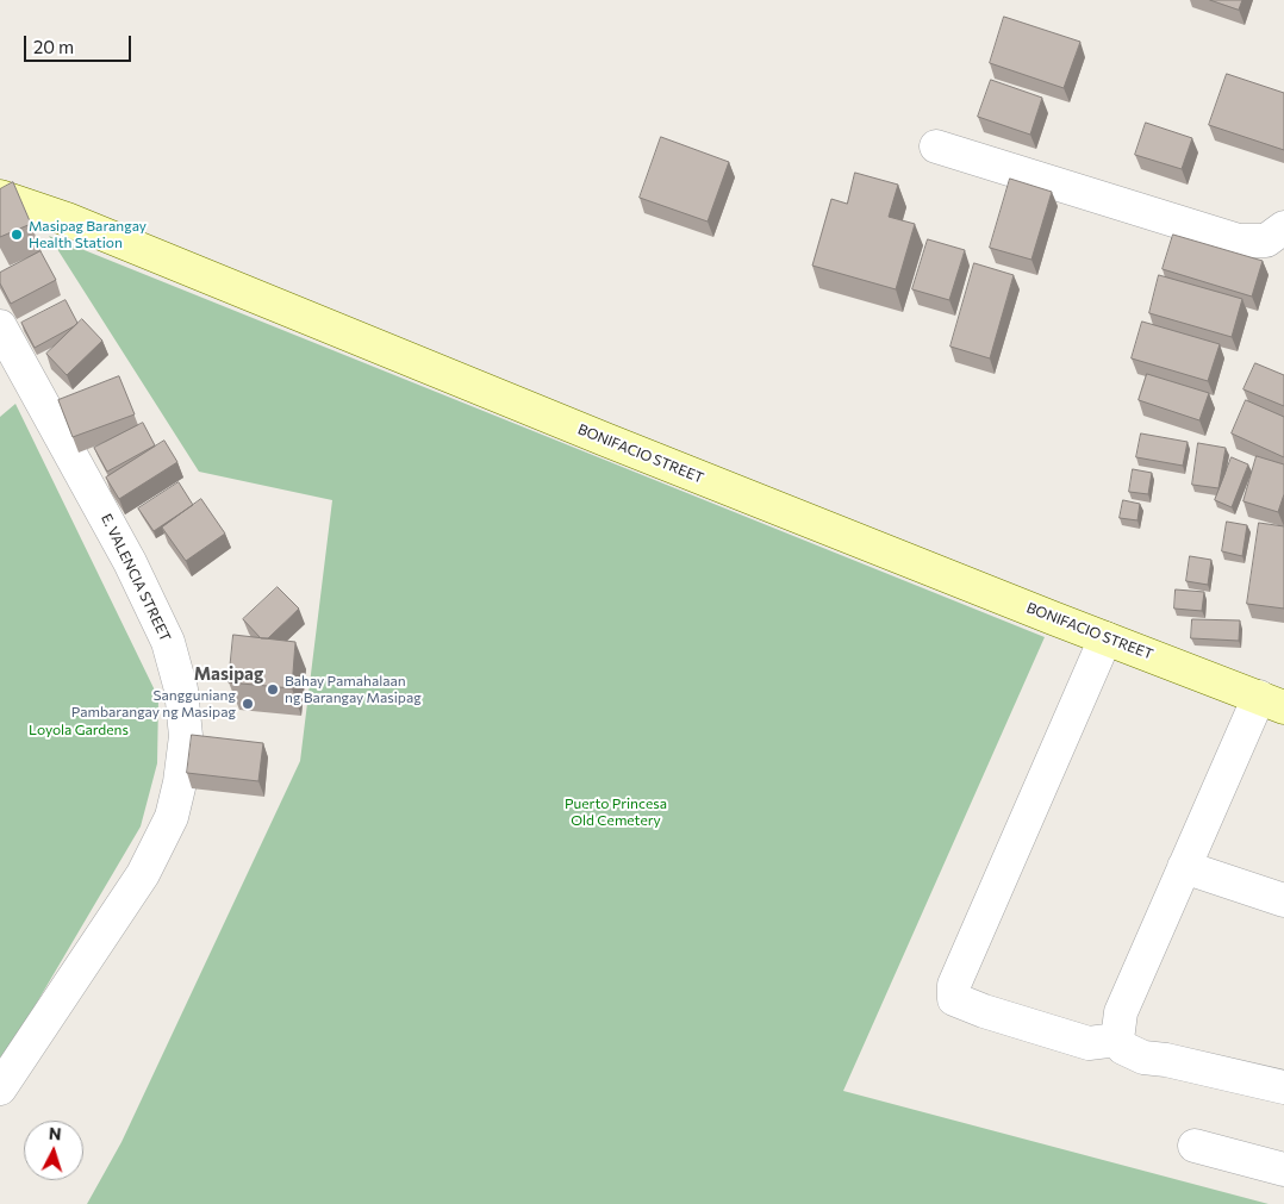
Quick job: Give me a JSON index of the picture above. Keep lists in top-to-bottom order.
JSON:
{
  "streets": {
    "street": ["BONIFACIO STREET", "E. VALENCIA STREET"]
  },
  "districts": ["Masipag"],
  "parks": ["Loyola Gardens", "Puerto Princesa Old Cemetery"],
  "places": ["Masipag Barangay Health Station", "Bahay Pamahalaan ng Barangay Masipag", "Sangguniang Pambarangay ng Masipag"],
  "scale_bar": "20 m",
  "north": "top"
}
